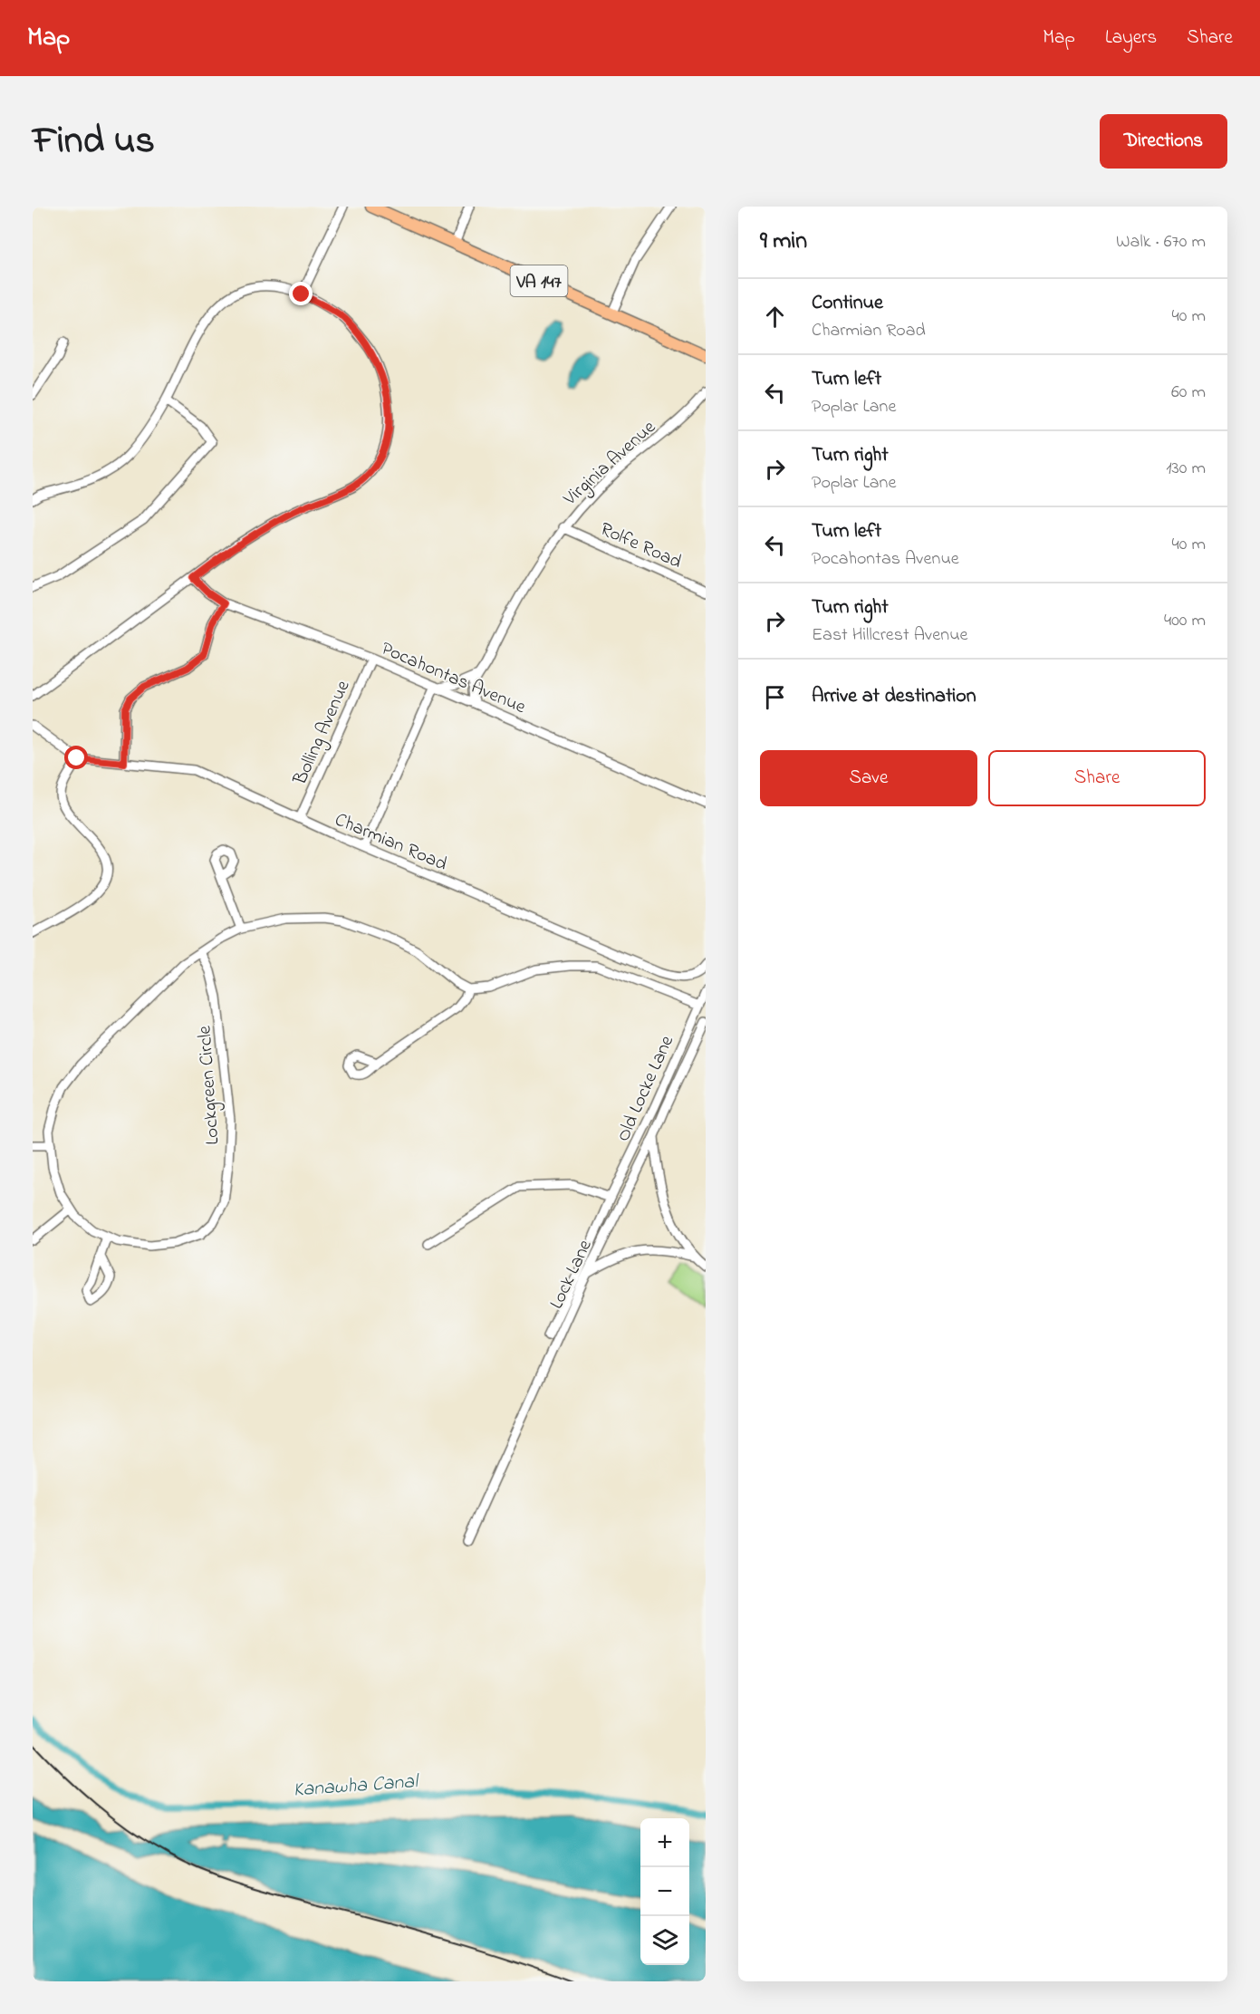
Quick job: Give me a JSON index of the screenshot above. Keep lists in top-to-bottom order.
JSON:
{
  "streets": {
    "main road": ["VA 147"],
    "street": [
      "Virginia Avenue",
      "Rolfe Road",
      "Pocahontas Avenue",
      "Bolling Avenue",
      "Charmian Road",
      "Lockgreen Circle",
      "Old Locke Lane",
      "Lock Lane"
    ]
  },
  "crossings": [
    ["Virginia Avenue", "Rolfe Road"],
    ["Virginia Avenue", "Pocahontas Avenue"],
    ["Pocahontas Avenue", "Bolling Avenue"],
    ["Bolling Avenue", "Charmian Road"]
  ],
  "water": ["Kanawha Canal"],
  "page": {
    "header": "Map",
    "nav": ["Map", "Layers", "Share"],
    "title": "Find us",
    "buttons": [
      "Directions",
      ["Save", "Share"]
    ],
    "heading": ["9 min", "Walk · 670 m"],
    "list": [
      ["Continue", "Charmian Road", "40 m"],
      ["Turn left", "Poplar Lane", "60 m"],
      ["Turn right", "Poplar Lane", "130 m"],
      ["Turn left", "Pocahontas Avenue", "40 m"],
      ["Turn right", "East Hillcrest Avenue", "400 m"],
      "Arrive at destination"
    ],
    "map_buttons": ["+", "−"]
  }
}
